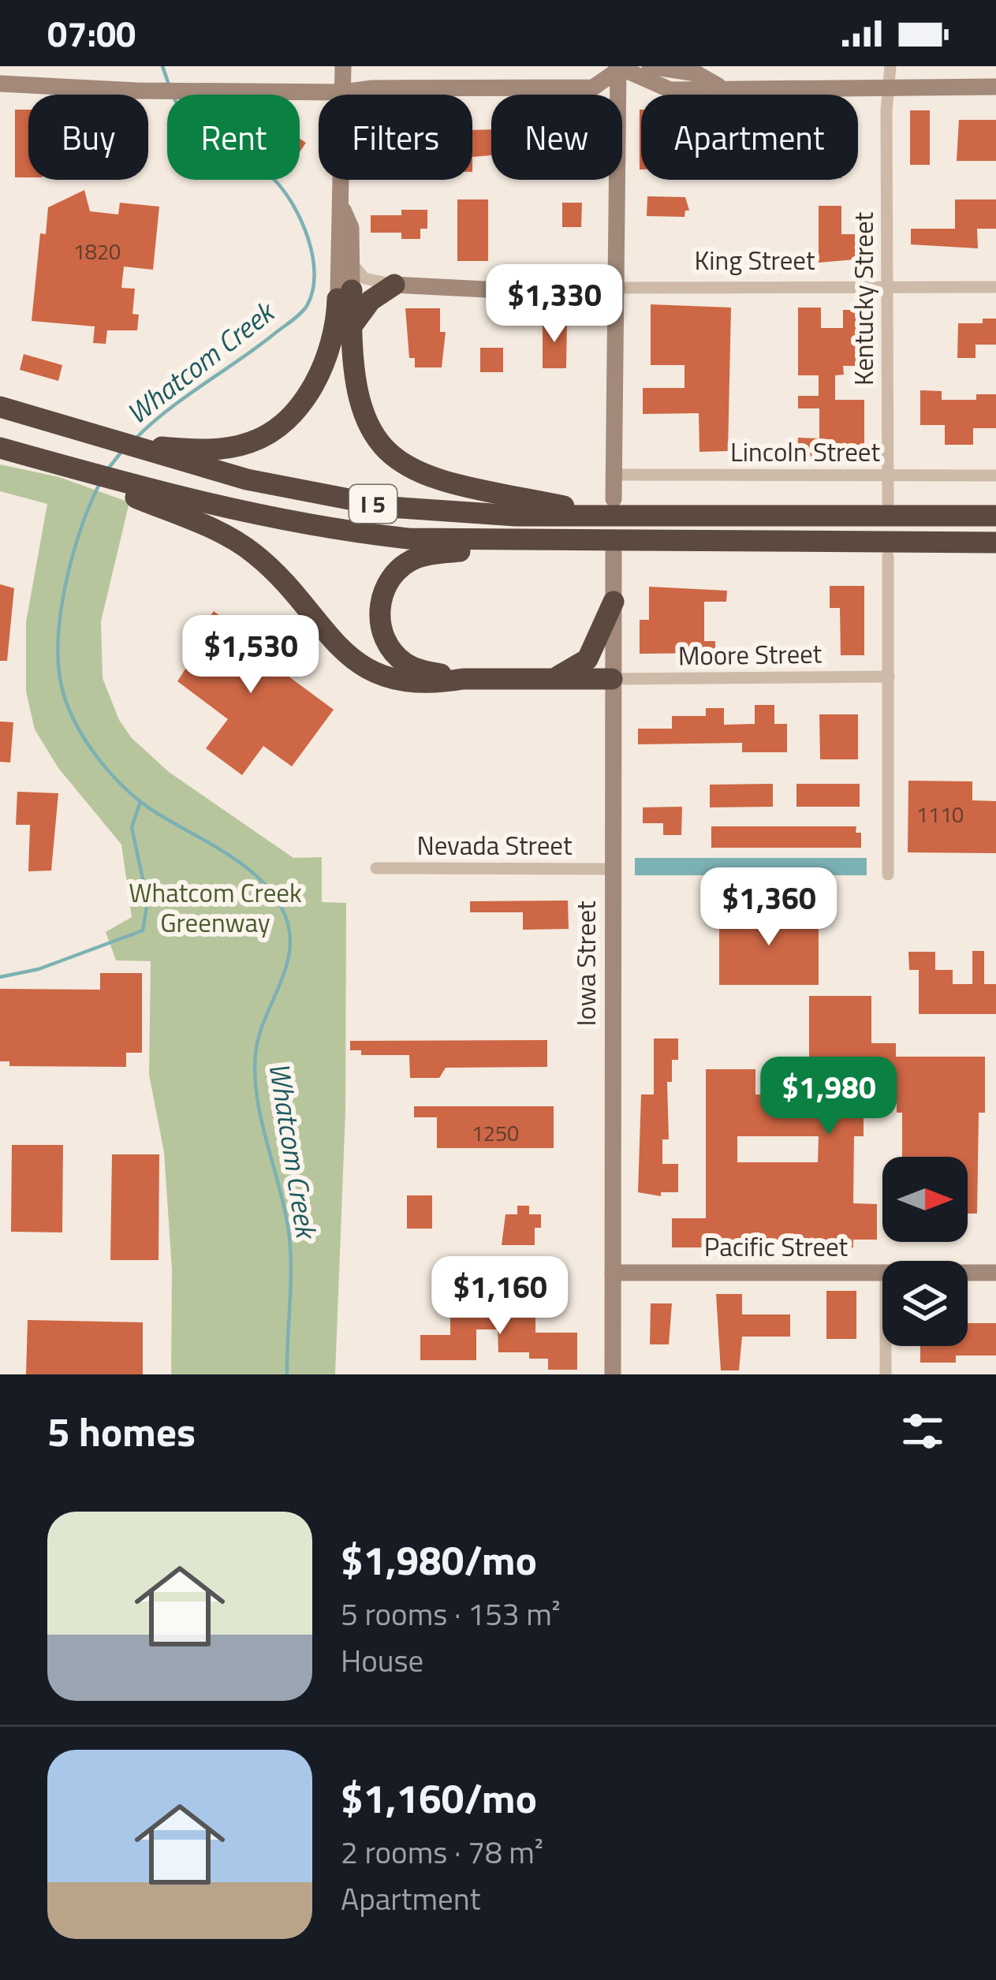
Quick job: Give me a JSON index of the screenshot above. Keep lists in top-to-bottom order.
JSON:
{
  "streets": {
    "highway": ["I 5"],
    "main road": ["King Street", "Iowa Street", "Pacific Street"],
    "street": [
      "Kentucky Street",
      "Lincoln Street",
      "Moore Street",
      "Nevada Street"
    ]
  },
  "crossings": [
    ["King Street", "Kentucky Street"],
    ["Kentucky Street", "Lincoln Street"],
    ["Moore Street", "Iowa Street"],
    ["Nevada Street", "Iowa Street"],
    ["Iowa Street", "Pacific Street"]
  ],
  "water": ["Whatcom Creek"],
  "parks": ["Whatcom Creek Greenway"],
  "house_numbers": ["1820", "1110", "1250"],
  "north": "right",
  "page": {
    "status": "07:00",
    "chip": [
      "Buy",
      "Rent",
      "Filters",
      "New",
      "Apartment"
    ],
    "price": [
      "$1,330",
      "$1,530",
      "$1,360",
      "$1,980",
      "$1,160"
    ],
    "heading": "5 homes",
    "list": [
      {
        "name": "$1,980/mo",
        "note": "5 rooms · 153 m² · House"
      },
      {
        "name": "$1,160/mo",
        "note": "2 rooms · 78 m² · Apartment"
      }
    ]
  }
}
